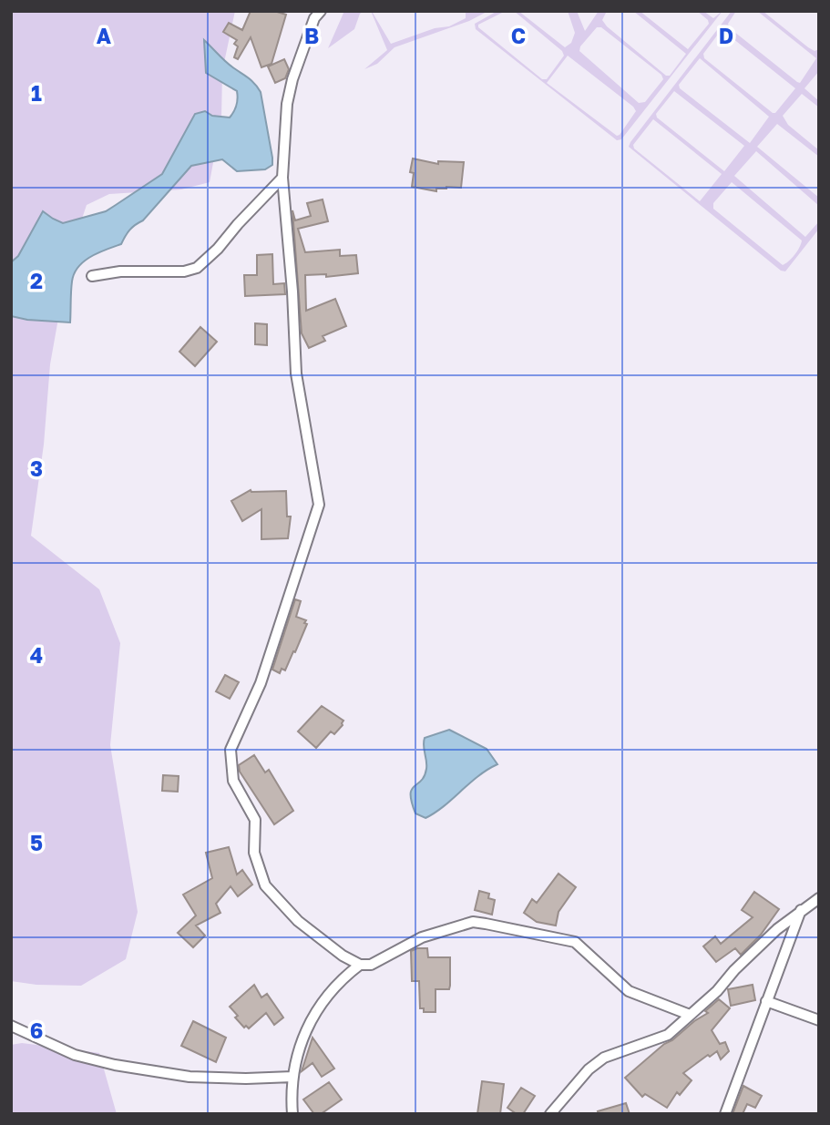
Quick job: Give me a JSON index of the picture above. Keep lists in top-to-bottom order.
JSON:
{
  "grid": {
    "columns": [
      "A",
      "B",
      "C",
      "D"
    ],
    "rows": [
      "1",
      "2",
      "3",
      "4",
      "5",
      "6"
    ]
  }
}
